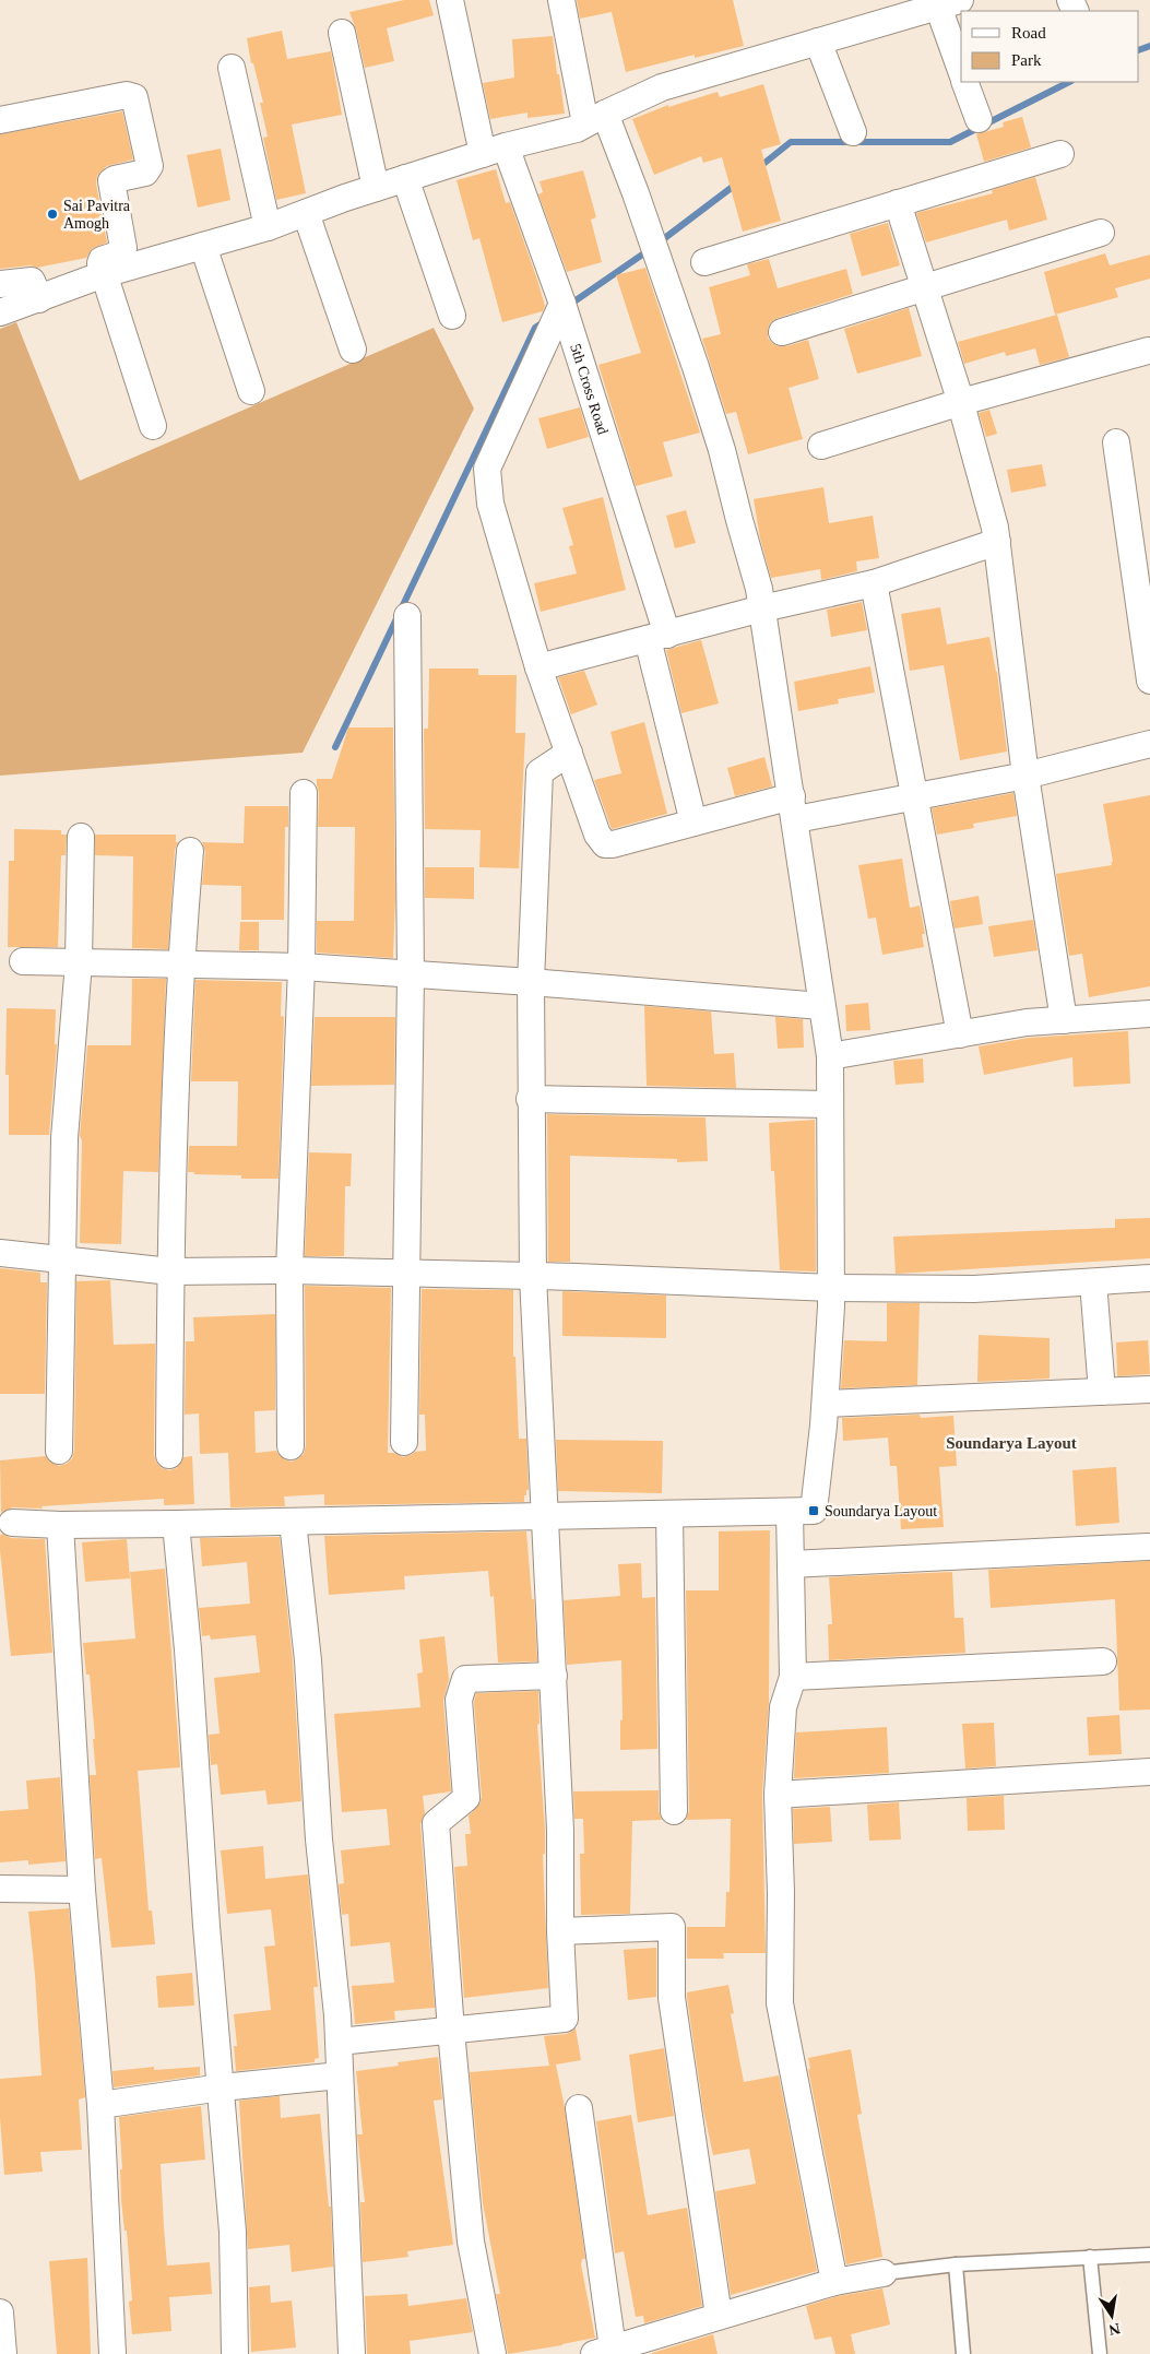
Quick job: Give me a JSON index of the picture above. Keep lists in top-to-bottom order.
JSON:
{
  "streets": {
    "street": ["5th Cross Road"]
  },
  "districts": ["Soundarya Layout"],
  "places": {
    "other": ["Sai Pavitra Amogh"],
    "transit": ["Soundarya Layout"]
  },
  "legend": ["Road", "Park"],
  "north": "bottom"
}
